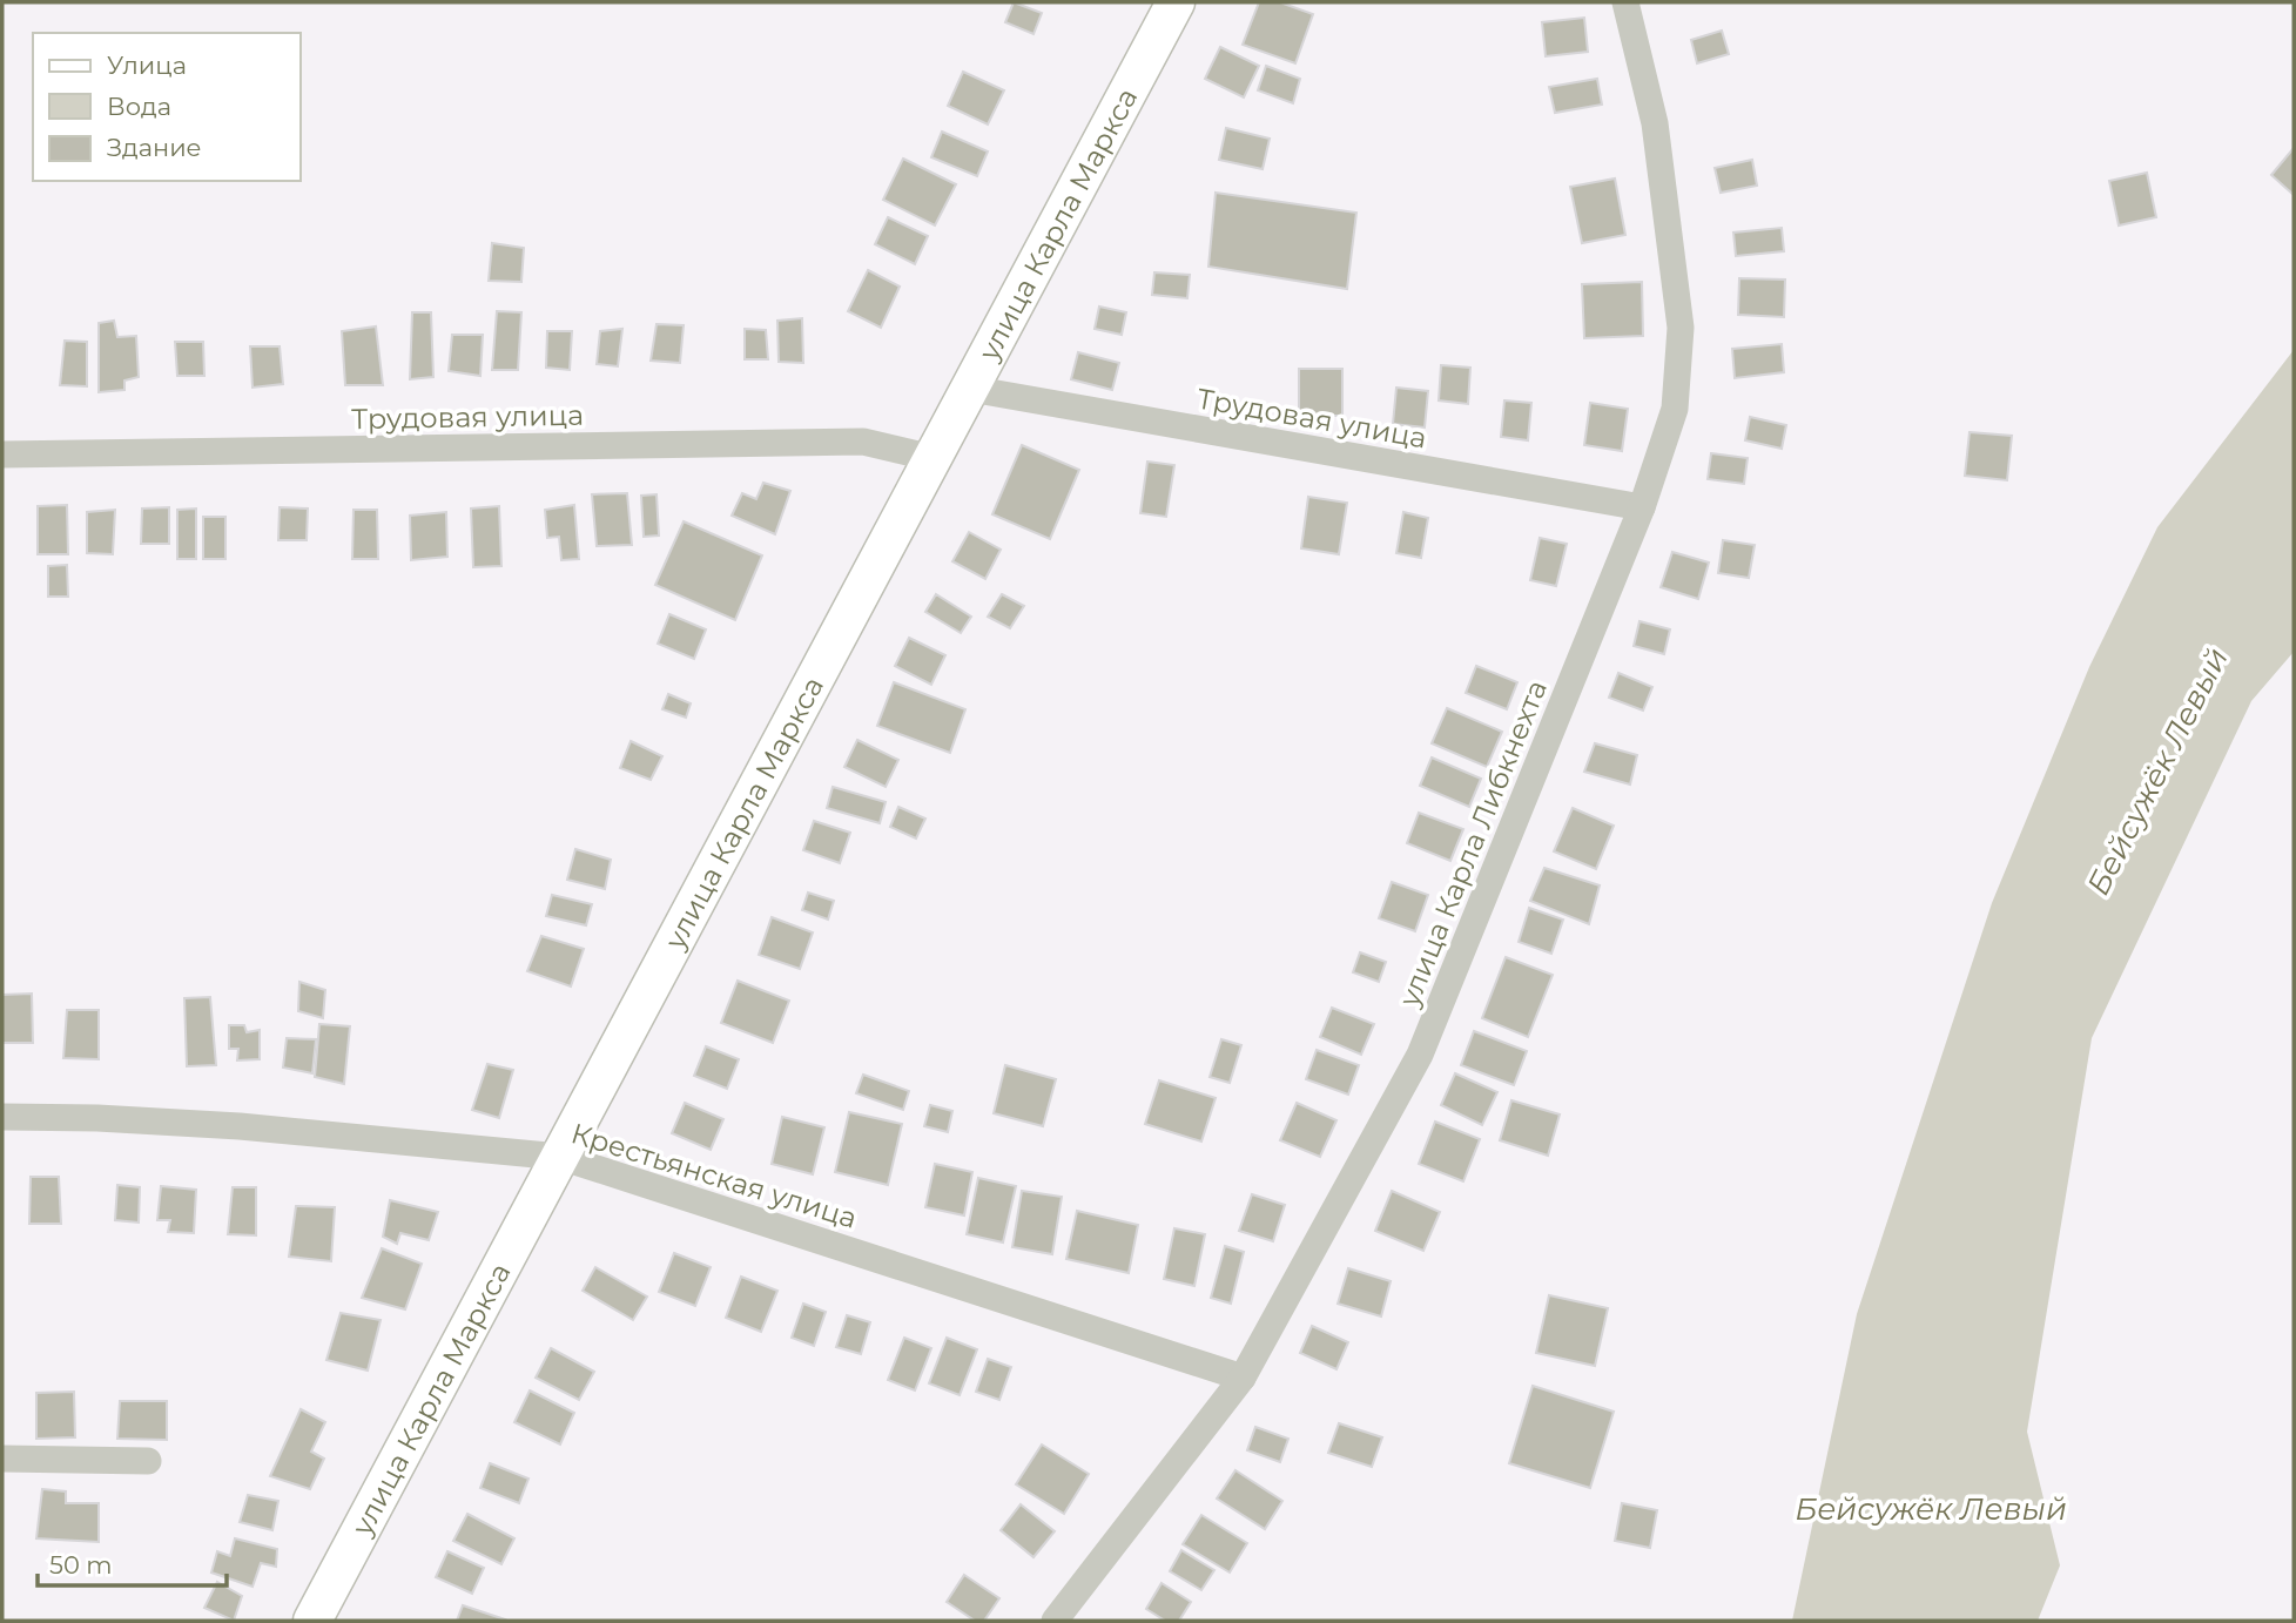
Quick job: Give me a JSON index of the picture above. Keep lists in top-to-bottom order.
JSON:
{
  "streets": {
    "main road": ["улица Карла Маркса"],
    "street": ["Трудовая улица", "улица Карла Либкнехта", "Крестьянская улица"]
  },
  "crossings": [
    ["улица Карла Маркса", "Трудовая улица"],
    ["улица Карла Маркса", "Крестьянская улица"],
    ["Трудовая улица", "улица Карла Либкнехта"],
    ["улица Карла Либкнехта", "Крестьянская улица"]
  ],
  "water": ["Бейсужёк Левый"],
  "legend": ["Улица", "Вода", "Здание"],
  "scale_bar": "50 m"
}
